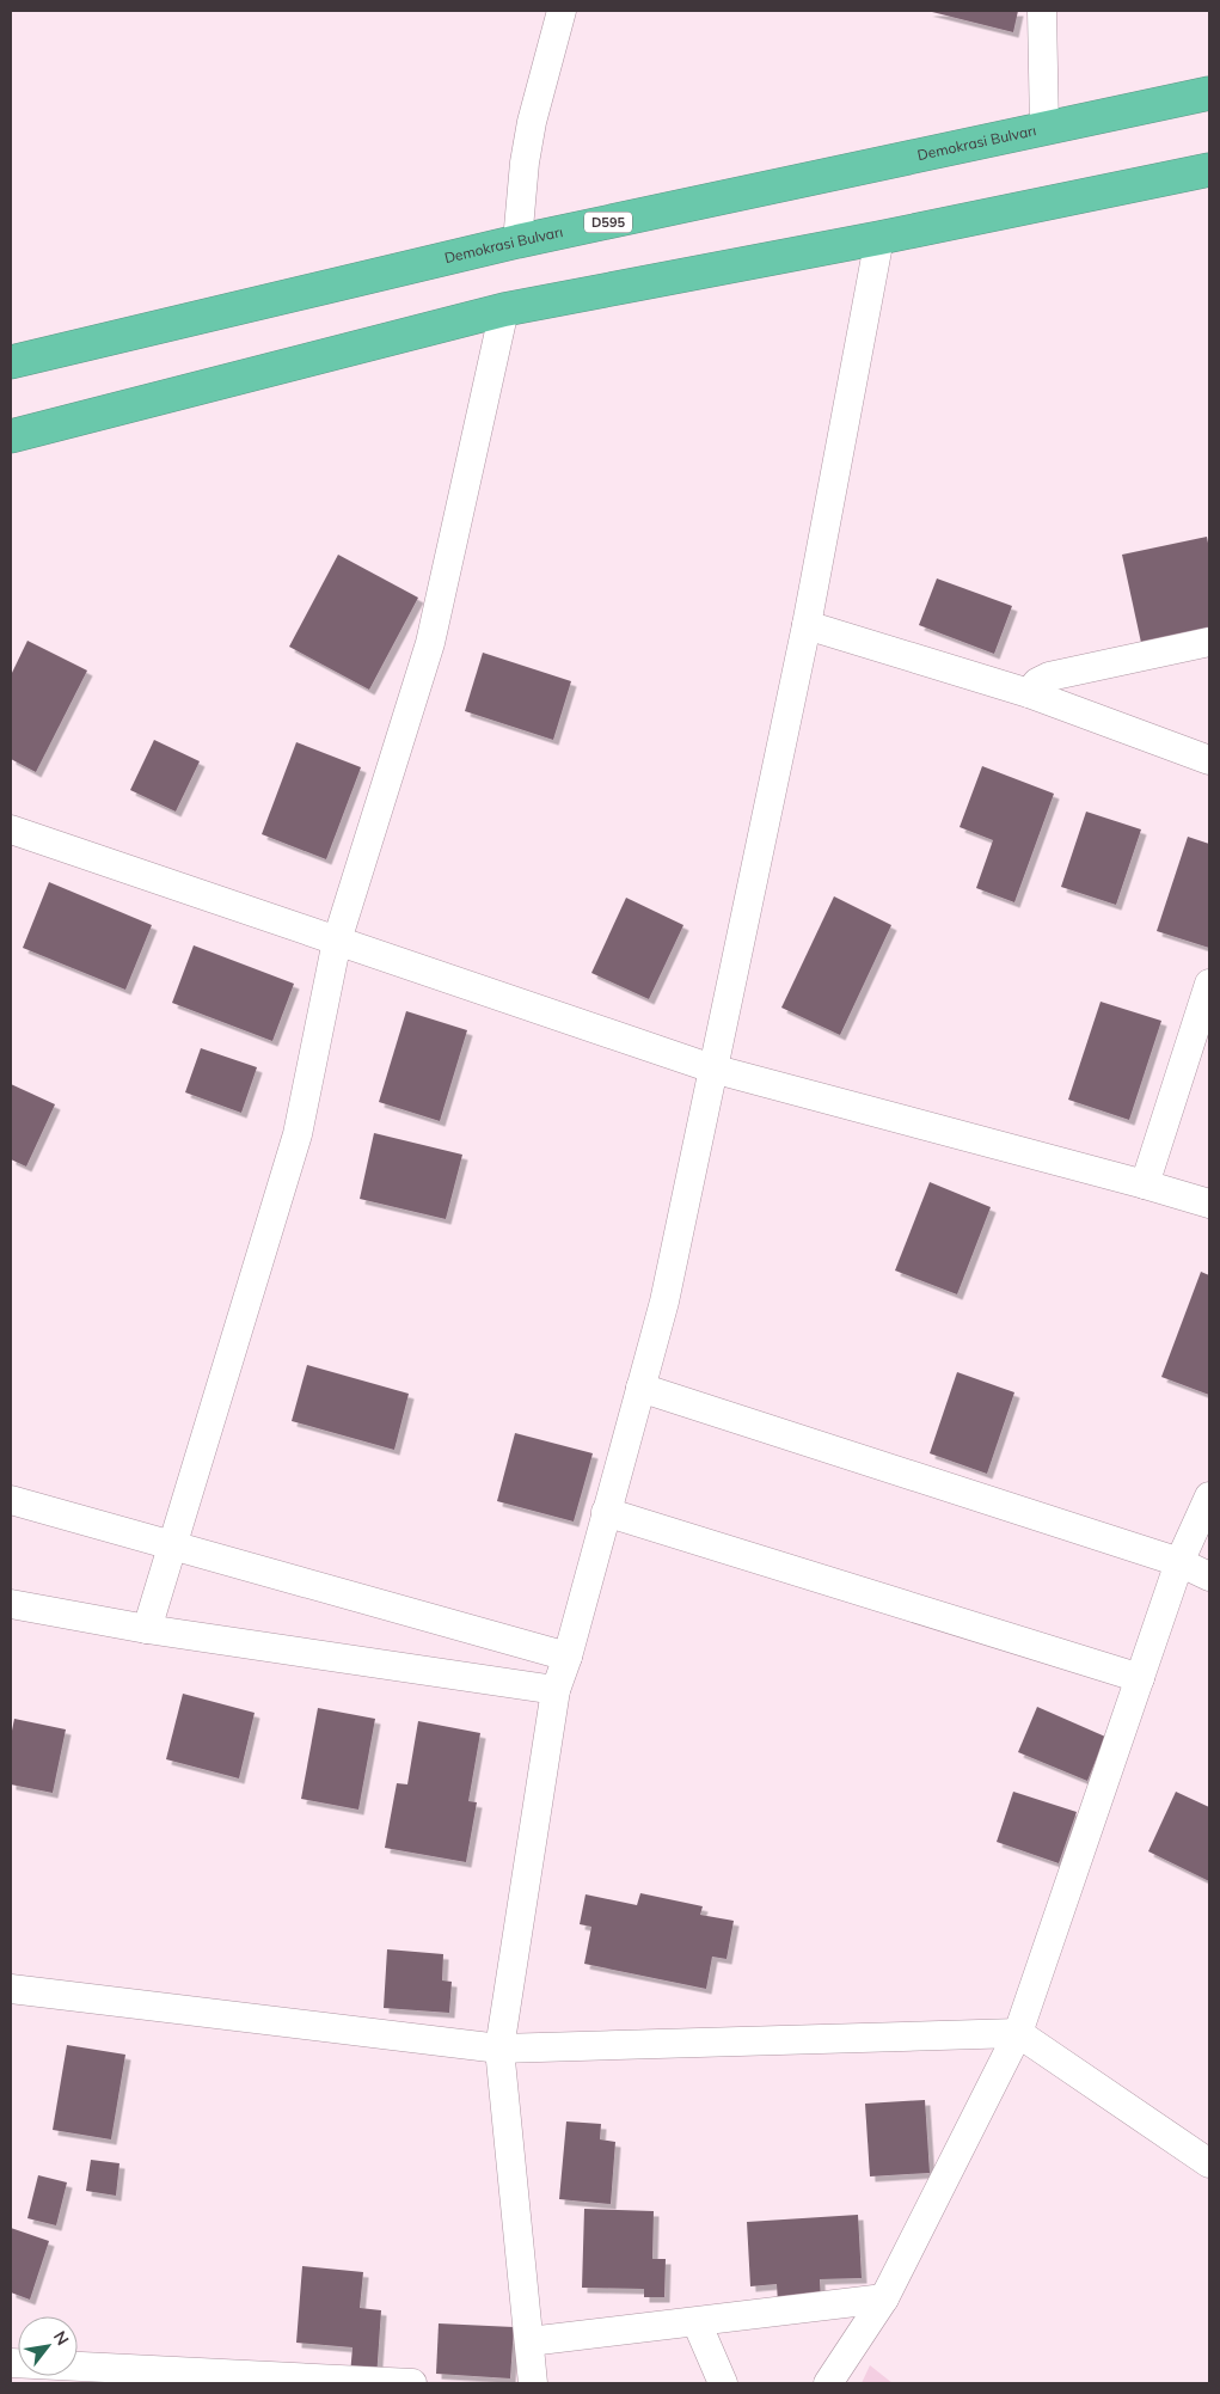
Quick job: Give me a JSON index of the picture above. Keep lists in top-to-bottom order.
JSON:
{
  "streets": {
    "highway": ["Demokrasi Bulvarı", "D595"]
  },
  "north": "top right"
}
